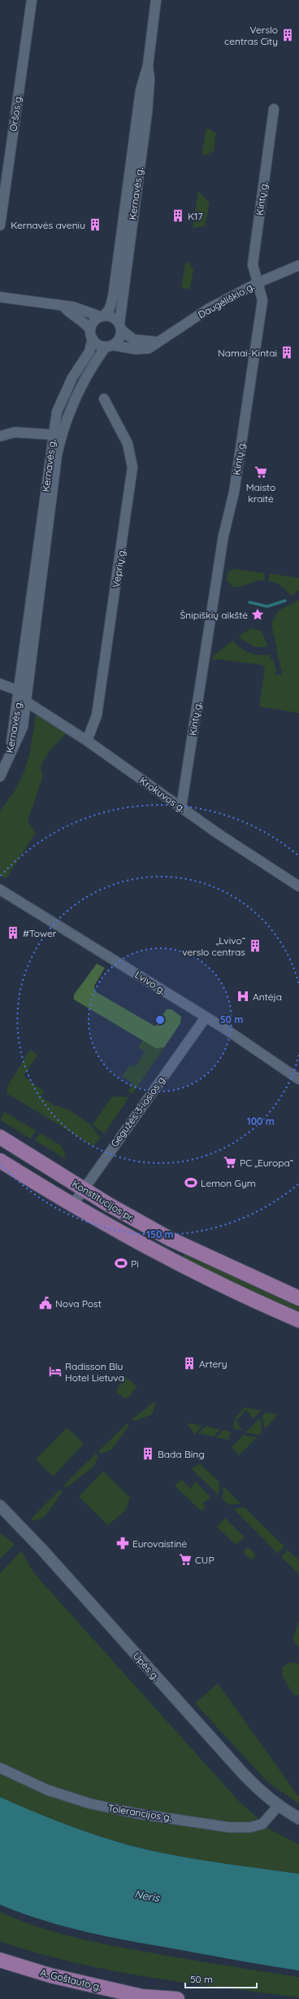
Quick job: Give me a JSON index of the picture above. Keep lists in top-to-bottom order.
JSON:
{
  "streets": {
    "main road": ["Konstitucijos pr.", "A. Goštauto g."],
    "street": [
      "Oršos g.",
      "Kernavės g.",
      "Kintų g.",
      "Daugėliškio g.",
      "Veprių g.",
      "Krokuvos g.",
      "Lvivo g.",
      "Gegužės 3-iosios g.",
      "Upės g.",
      "Tolerancijos g."
    ]
  },
  "crossings": [
    ["Kernavės g.", "Daugėliškio g."],
    ["Kernavės g.", "Krokuvos g."],
    ["Kintų g.", "Daugėliškio g."],
    ["Kintų g.", "Krokuvos g."],
    ["Veprių g.", "Krokuvos g."],
    ["Lvivo g.", "Gegužės 3-iosios g."],
    ["Gegužės 3-iosios g.", "Konstitucijos pr."],
    ["Upės g.", "Tolerancijos g."]
  ],
  "water": ["Neris"],
  "places": {
    "building": [
      "Verslo centras City",
      "K17",
      "Kernavės aveniu",
      "Namai-Kintai",
      "#Tower",
      "„Lvivo“ verslo centras",
      "Artery",
      "Bada Bing"
    ],
    "supermarket": ["Maisto kraitė", "PC „Europa“", "CUP"],
    "place": ["Šnipiškių aikštė"],
    "hospital": ["Antėja"],
    "sports": ["Lemon Gym", "Pi"],
    "public building": ["Nova Post"],
    "hotel": ["Radisson Blu Hotel Lietuva"],
    "pharmacy": ["Eurovaistinė"]
  },
  "scale_bar": "50 m",
  "rings": ["50 m", "100 m", "150 m"]
}
